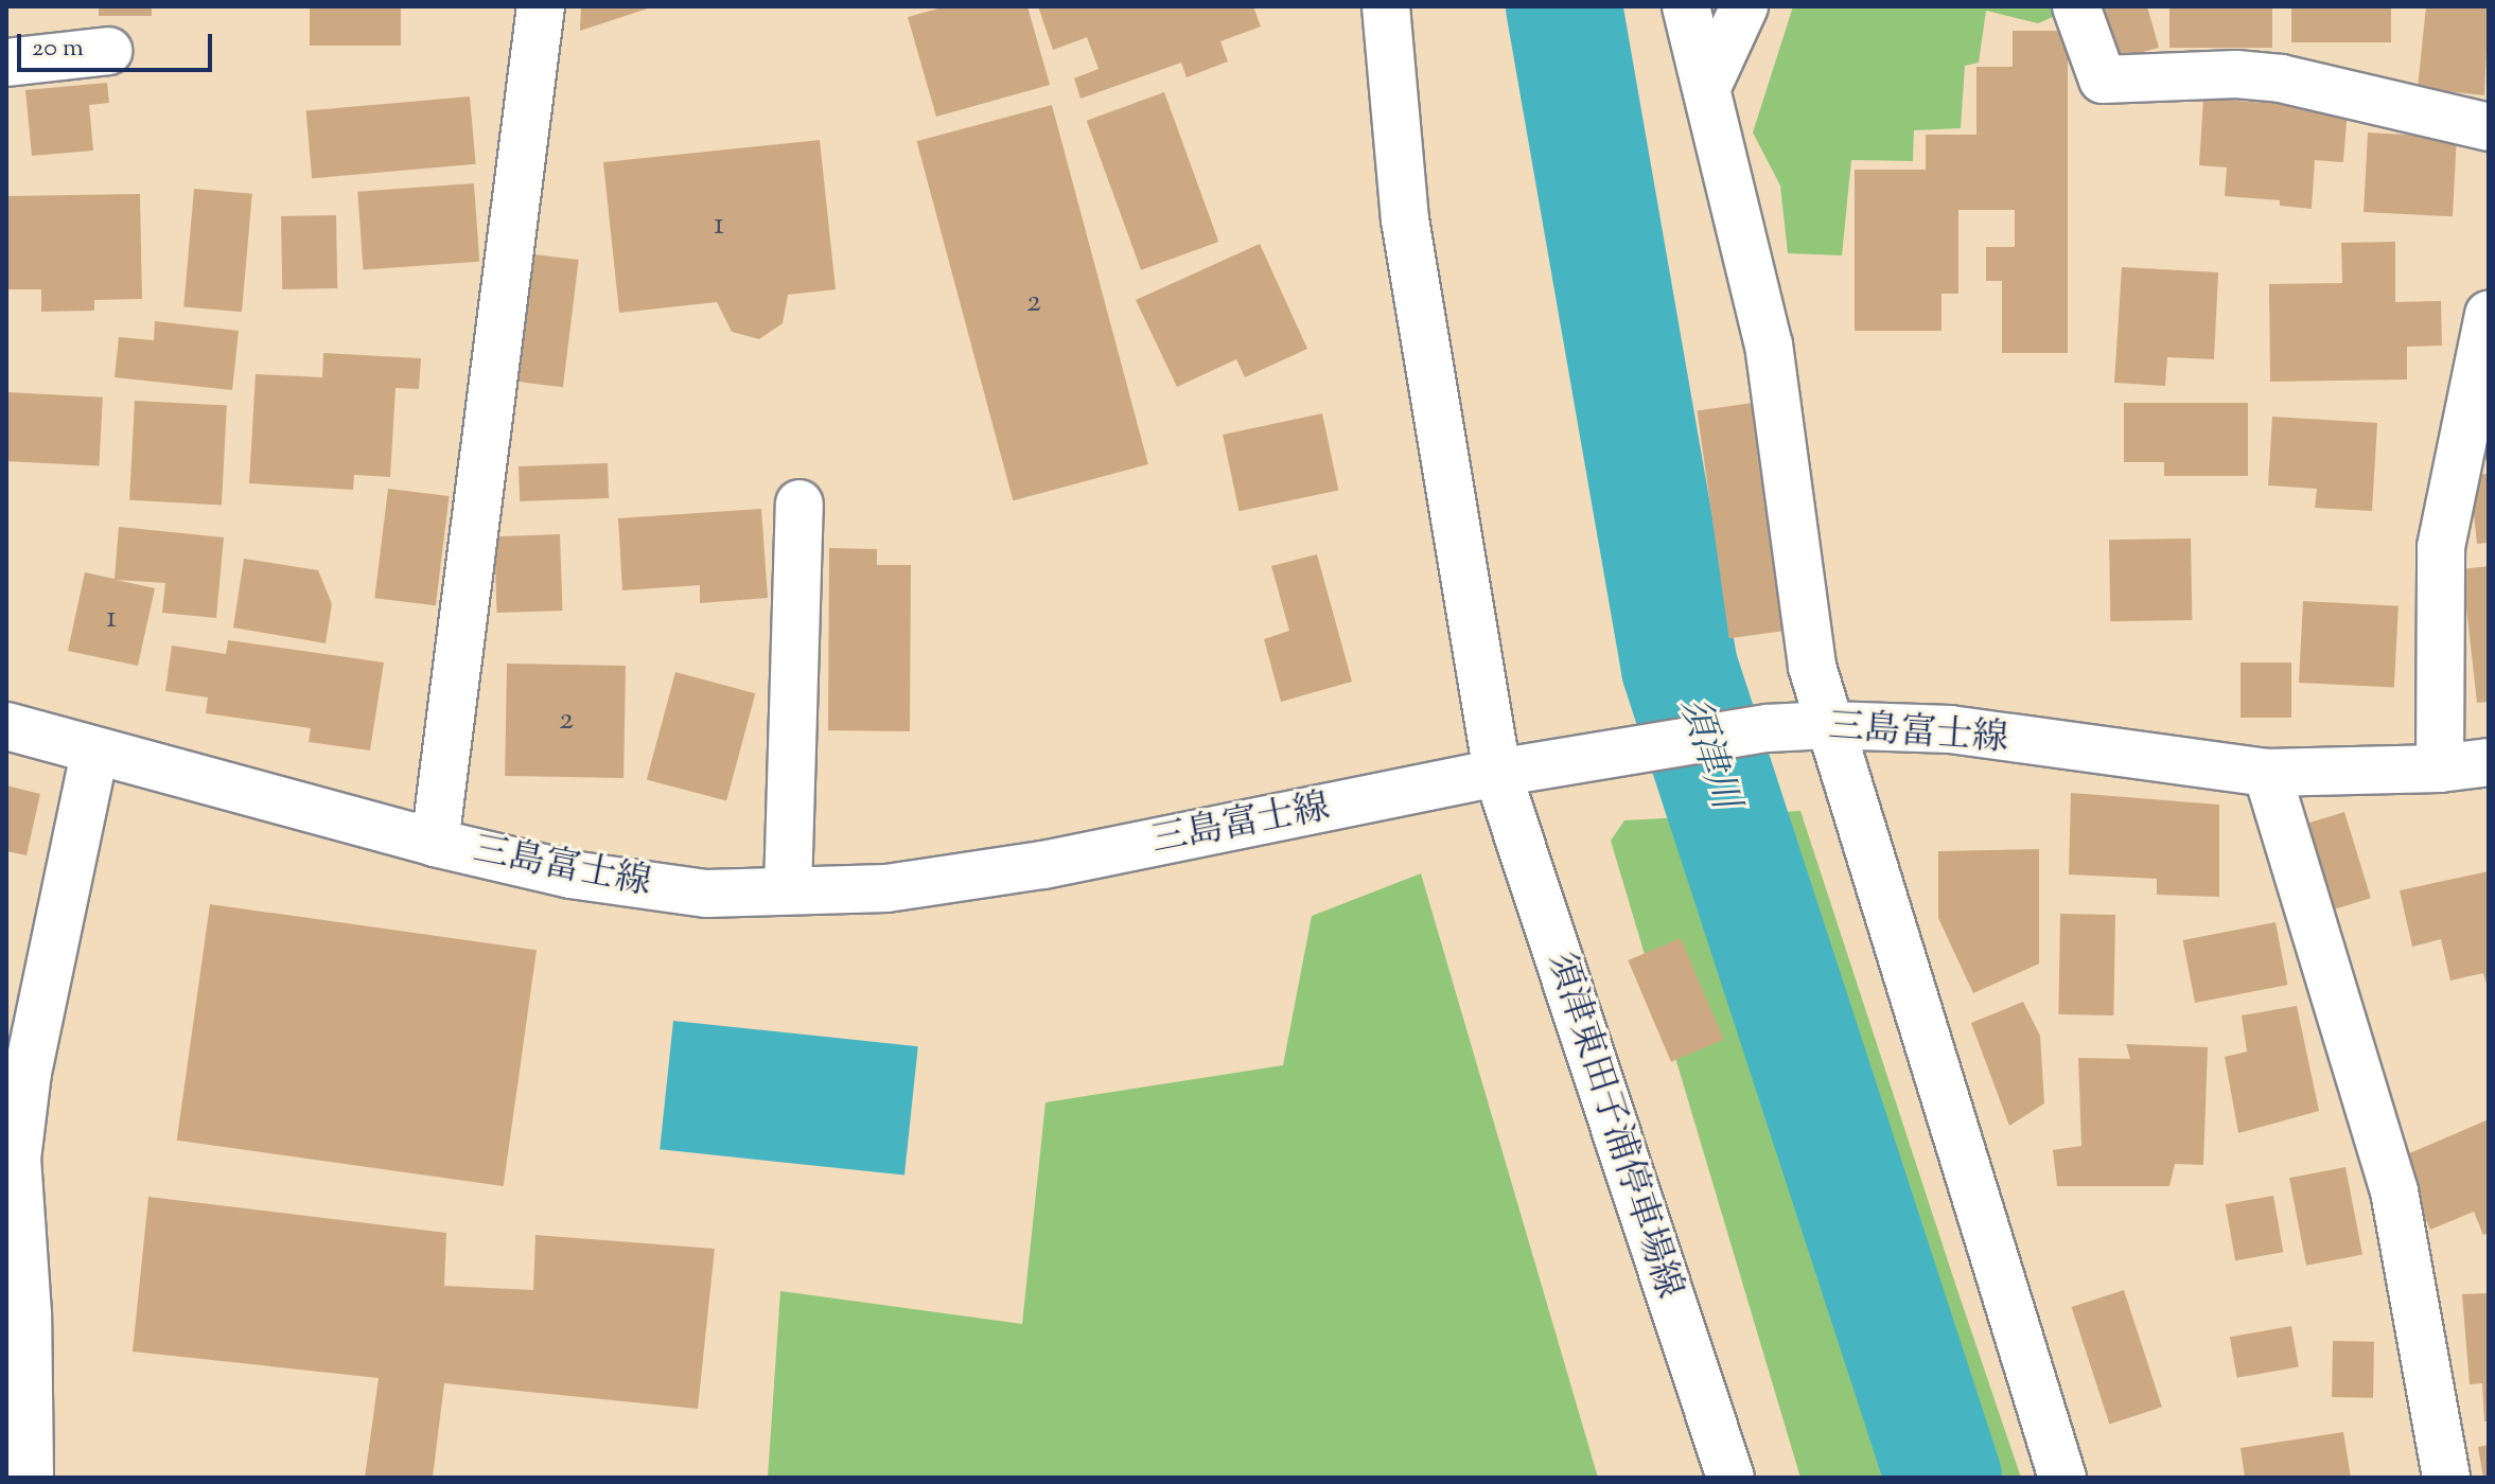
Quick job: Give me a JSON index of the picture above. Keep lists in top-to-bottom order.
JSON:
{
  "streets": {
    "street": ["三島富士線", "須津東田子浦停車場線"]
  },
  "crossings": [
    ["三島富士線", "須津東田子浦停車場線"]
  ],
  "water": ["須津川"],
  "house_numbers": [
    "1",
    "2",
    "1",
    "2"
  ],
  "scale_bar": "20 m"
}
